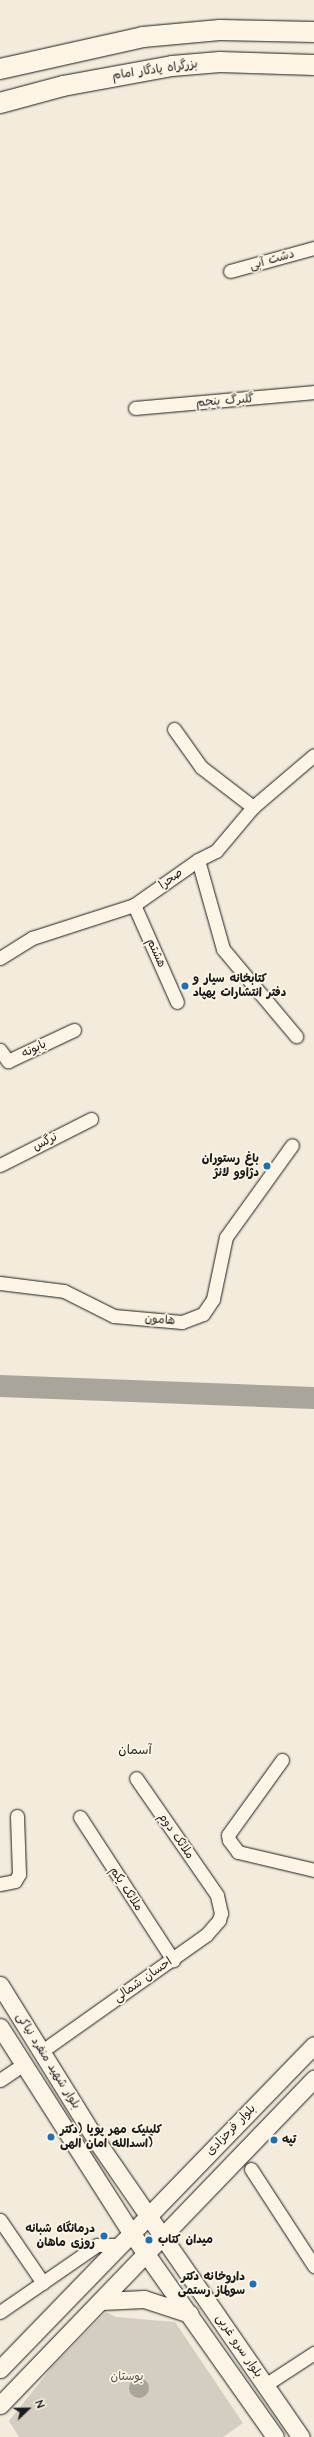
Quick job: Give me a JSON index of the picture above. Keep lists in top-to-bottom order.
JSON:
{
  "streets": {
    "highway": ["بزرگراه یادگار امام"],
    "main road": ["بلوار شهید منفرد نیاکی", "بلوار فرحزادی", "بلوار سرو غربی"],
    "street": [
      "دشت آبی",
      "گلبرگ پنجم",
      "صحرا",
      "هشتم",
      "بابونه",
      "نرگس",
      "هامون",
      "ملائک دوم",
      "ملائک یکم",
      "احسان شمالی"
    ]
  },
  "crossings": [
    ["صحرا", "هشتم"],
    ["ملائک دوم", "احسان شمالی"],
    ["ملائک یکم", "احسان شمالی"],
    ["احسان شمالی", "بلوار شهید منفرد نیاکی"],
    ["بلوار شهید منفرد نیاکی", "بلوار فرحزادی"],
    ["بلوار شهید منفرد نیاکی", "بلوار سرو غربی"],
    ["بلوار فرحزادی", "بلوار سرو غربی"]
  ],
  "districts": ["آسمان"],
  "parks": ["بوستان"],
  "places": [
    "کتابخانه سیار و دفتر انتشارات پهپاد",
    "باغ رستوران دژاوو لانژ",
    "کلینیک مهر پویا (دکتر اسدالله امان الهی)",
    "تپه",
    "درمانگاه شبانه روزی ماهان",
    "میدان کتاب",
    "داروخانه دکتر سولماز رستمی"
  ],
  "north": "right"
}
